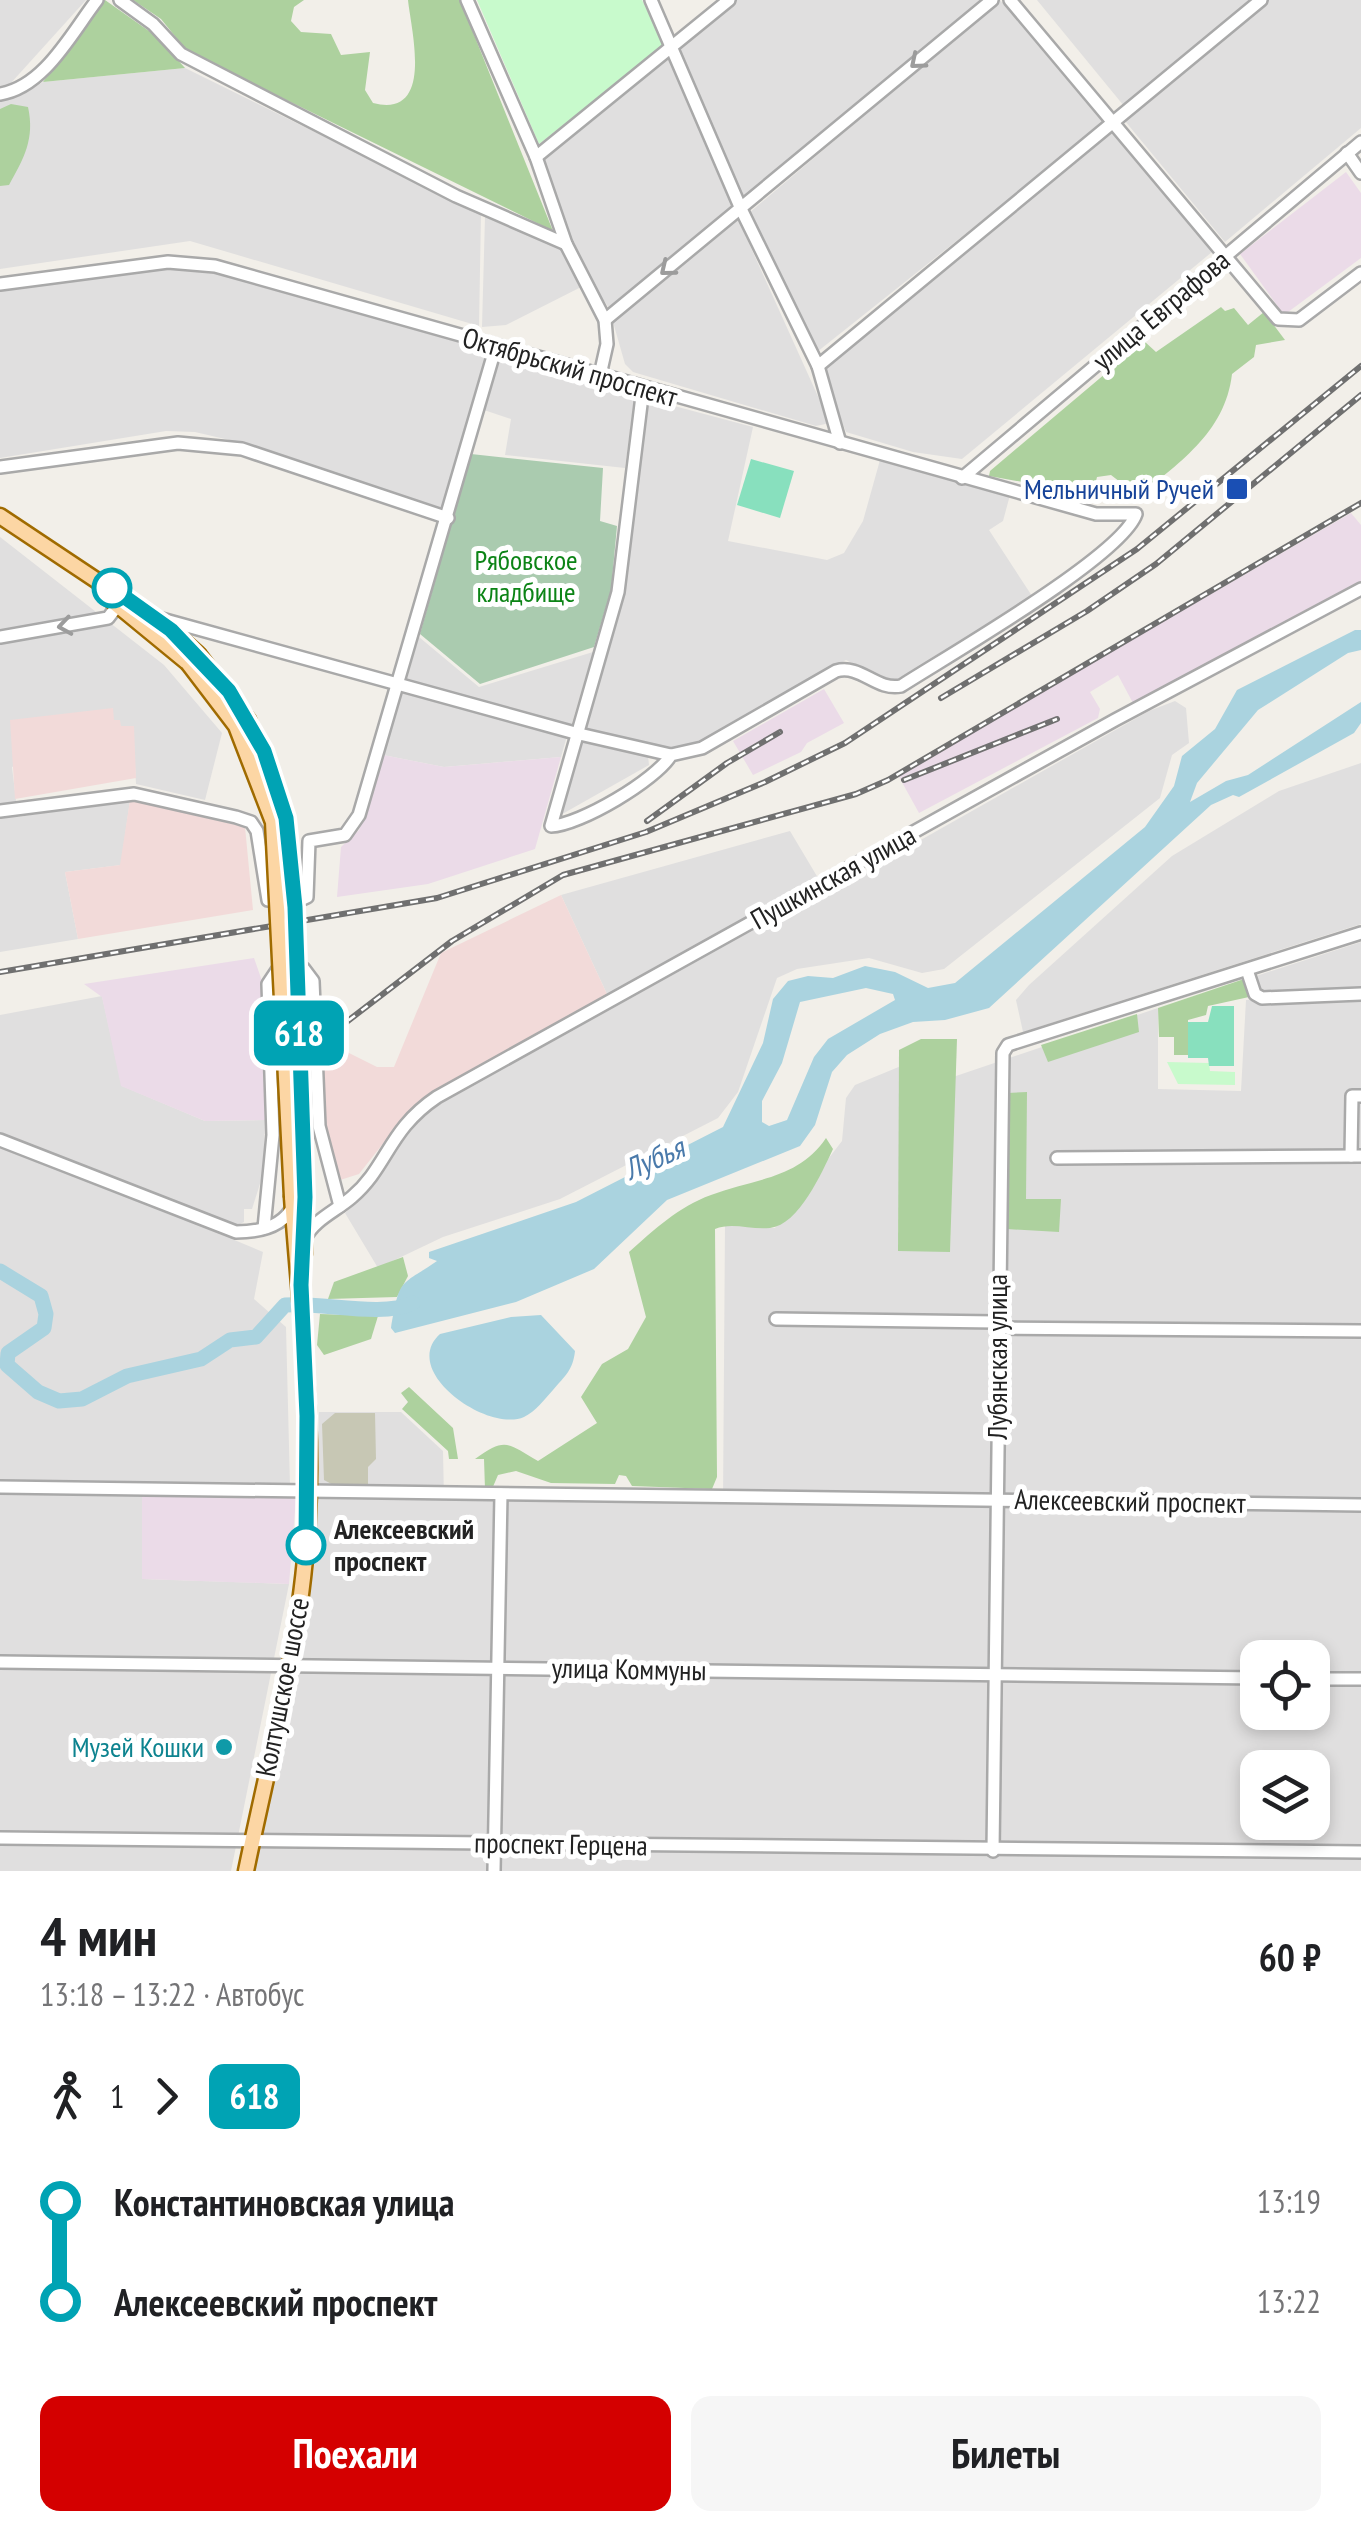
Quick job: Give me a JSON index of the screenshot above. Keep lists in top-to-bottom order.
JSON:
{
  "streets": {
    "main road": ["Колтушское шоссе"],
    "street": [
      "улица Евграфова",
      "Октябрьский проспект",
      "Пушкинская улица",
      "Лубянская улица",
      "Алексеевский проспект",
      "улица Коммуны",
      "проспект Герцена"
    ]
  },
  "crossings": [
    ["улица Евграфова", "Октябрьский проспект"],
    ["Пушкинская улица", "Колтушское шоссе"],
    ["Лубянская улица", "Алексеевский проспект"],
    ["Лубянская улица", "улица Коммуны"],
    ["Лубянская улица", "проспект Герцена"],
    ["Алексеевский проспект", "Колтушское шоссе"],
    ["улица Коммуны", "Колтушское шоссе"],
    ["Колтушское шоссе", "проспект Герцена"]
  ],
  "water": ["Лубья"],
  "parks": ["Рябовское кладбище"],
  "places": {
    "transit": ["Мельничный Ручей"],
    "other": ["Алексеевский проспект", "Музей Кошки"]
  },
  "lines": ["bus line 618"],
  "page": {
    "on_map": "618",
    "heading": ["4 мин", "13:18 – 13:22 · Автобус", "60 ₽"],
    "legs": ["1", "618"],
    "list": [
      {
        "name": "Константиновская улица",
        "value": "13:19"
      },
      {
        "name": "Алексеевский проспект",
        "value": "13:22"
      }
    ],
    "buttons": ["Поехали", "Билеты"]
  }
}
